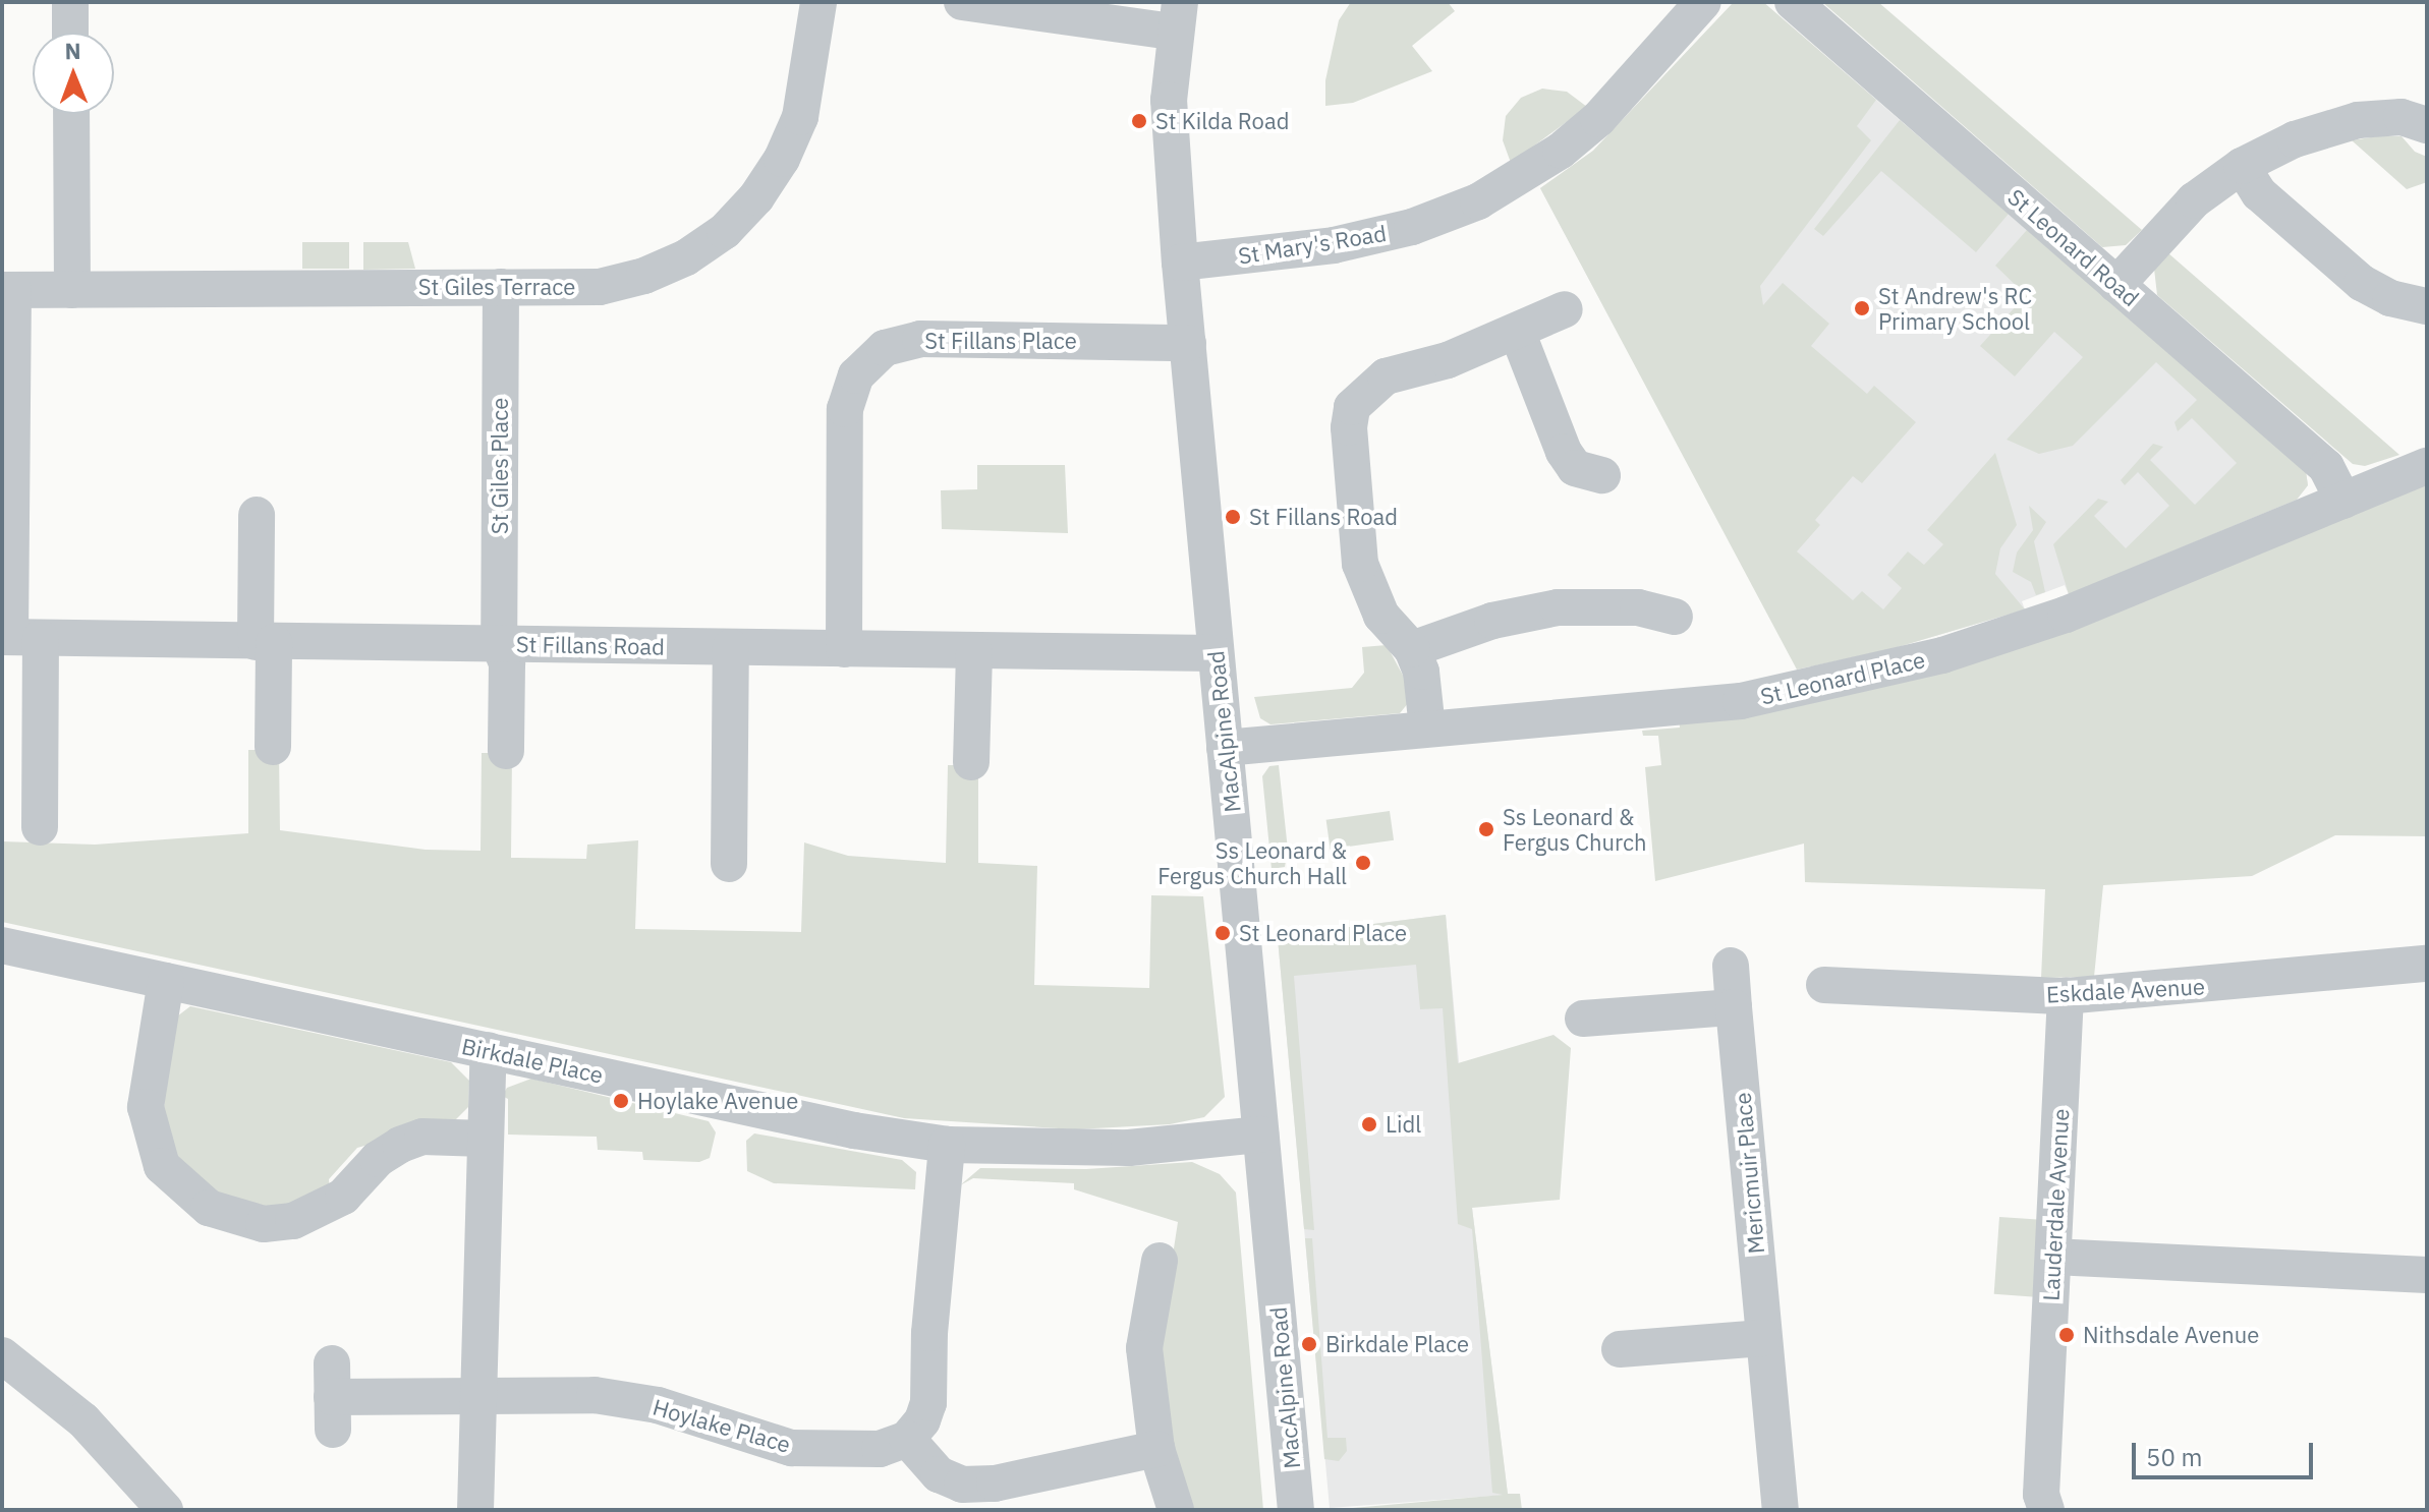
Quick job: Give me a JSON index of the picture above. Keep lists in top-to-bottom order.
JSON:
{
  "streets": {
    "street": [
      "St Mary's Road",
      "St Leonard Road",
      "St Giles Terrace",
      "St Fillans Place",
      "St Giles Place",
      "St Fillans Road",
      "St Leonard Place",
      "MacAlpine Road",
      "Eskdale Avenue",
      "Birkdale Place",
      "Mericmuir Place",
      "Lauderdale Avenue",
      "Hoylake Place"
    ]
  },
  "crossings": [
    ["St Mary's Road", "MacAlpine Road"],
    ["St Leonard Road", "St Leonard Place"],
    ["St Giles Terrace", "St Giles Place"],
    ["St Fillans Place", "St Fillans Road"],
    ["St Fillans Place", "MacAlpine Road"],
    ["St Giles Place", "St Fillans Road"],
    ["St Fillans Road", "MacAlpine Road"],
    ["St Leonard Place", "MacAlpine Road"],
    ["MacAlpine Road", "Birkdale Place"],
    ["Eskdale Avenue", "Lauderdale Avenue"]
  ],
  "places": [
    "St Kilda Road",
    "St Andrew's RC Primary School",
    "St Fillans Road",
    "Ss Leonard & Fergus Church",
    "Ss Leonard & Fergus Church Hall",
    "St Leonard Place",
    "Hoylake Avenue",
    "Lidl",
    "Nithsdale Avenue",
    "Birkdale Place"
  ],
  "scale_bar": "50 m",
  "north": "top"
}
